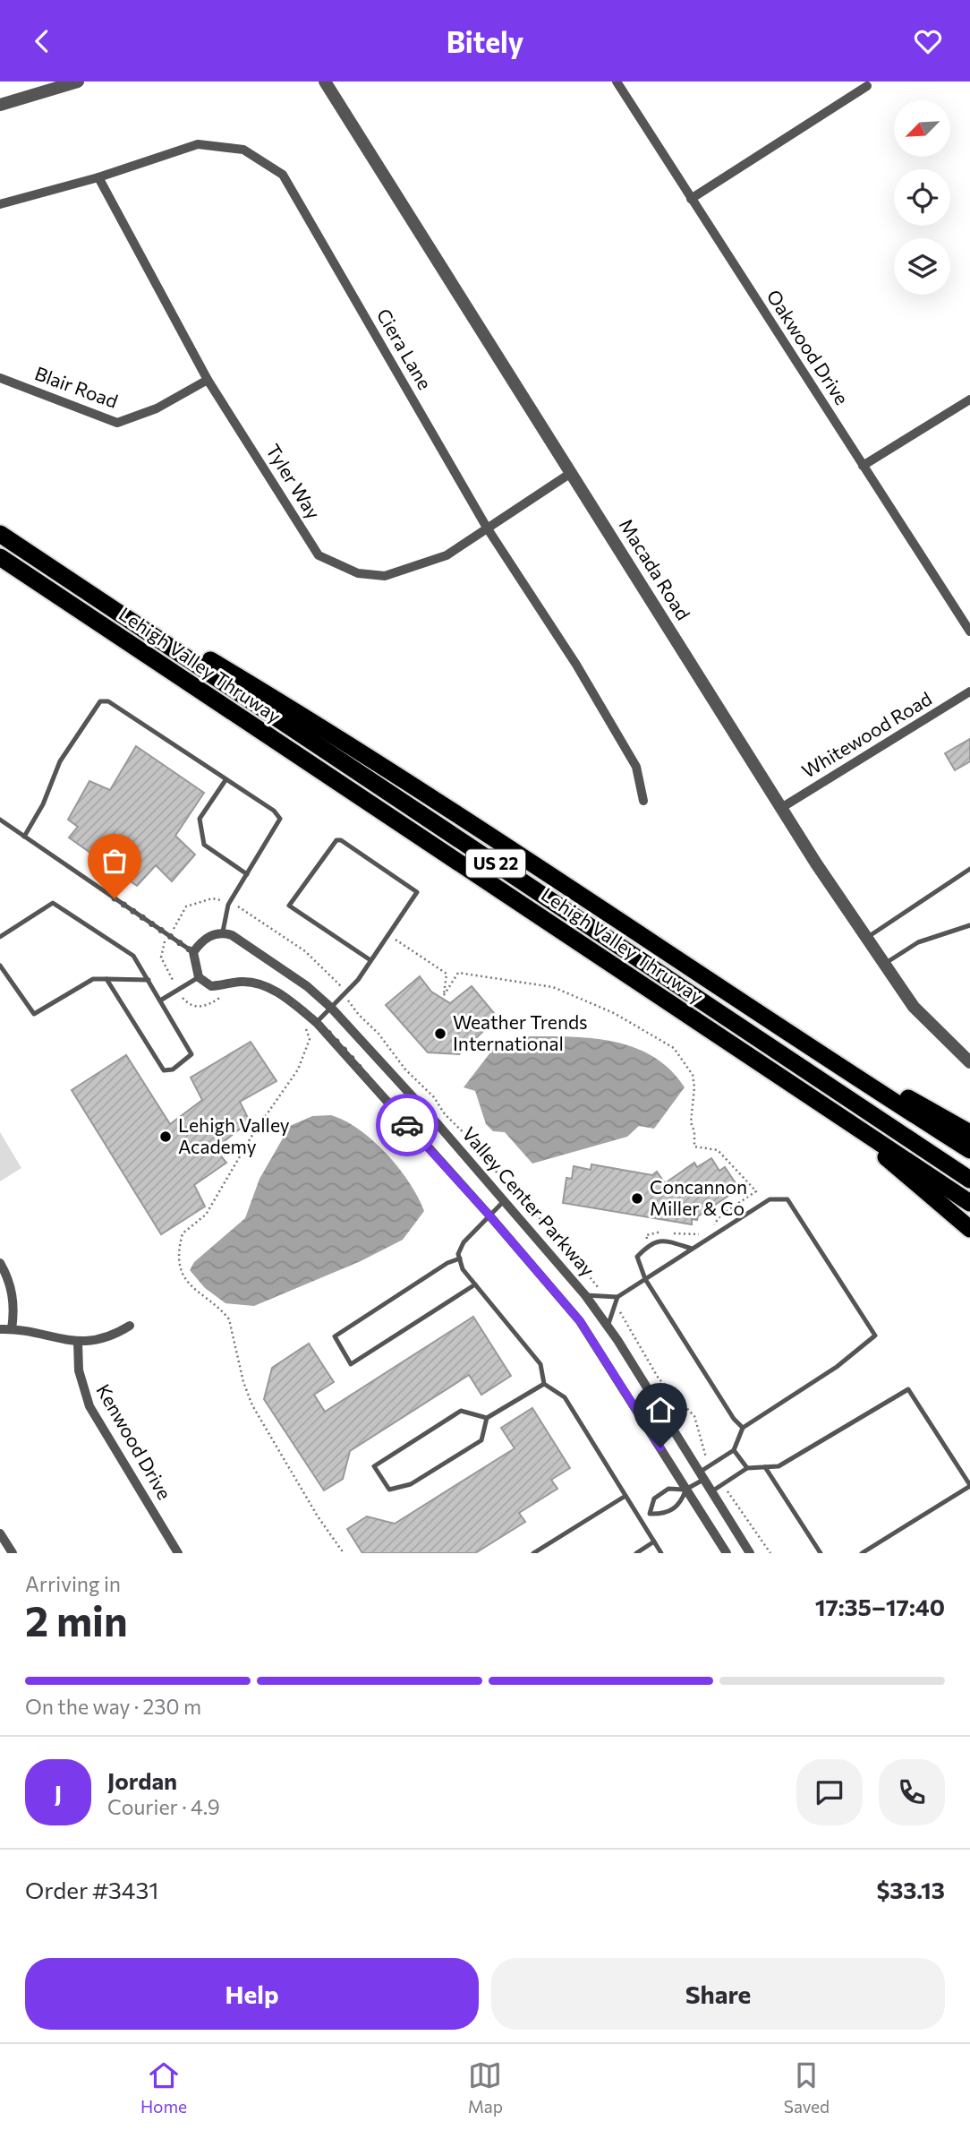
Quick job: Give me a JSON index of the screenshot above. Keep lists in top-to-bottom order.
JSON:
{
  "streets": {
    "highway": ["Lehigh Valley Thruway", "US 22"],
    "street": [
      "Oakwood Drive",
      "Ciera Lane",
      "Blair Road",
      "Tyler Way",
      "Macada Road",
      "Whitewood Road",
      "Valley Center Parkway",
      "Kenwood Drive"
    ]
  },
  "crossings": [
    ["Ciera Lane", "Tyler Way"],
    ["Blair Road", "Tyler Way"],
    ["Tyler Way", "Macada Road"],
    ["Macada Road", "Whitewood Road"]
  ],
  "places": ["Weather Trends International", "Lehigh Valley Academy", "Concannon Miller & Co"],
  "north": "bottom left",
  "page": {
    "header": "Bitely",
    "heading": ["2 min", "Arriving in", "17:35–17:40"],
    "panel": [
      "Jordan",
      "Courier · 4.9",
      "Order #3431",
      "$33.13"
    ],
    "bar": "On the way · 230 m",
    "round": "J",
    "buttons": ["Help", "Share"],
    "tabs": ["Home", "Map", "Saved"]
  }
}
